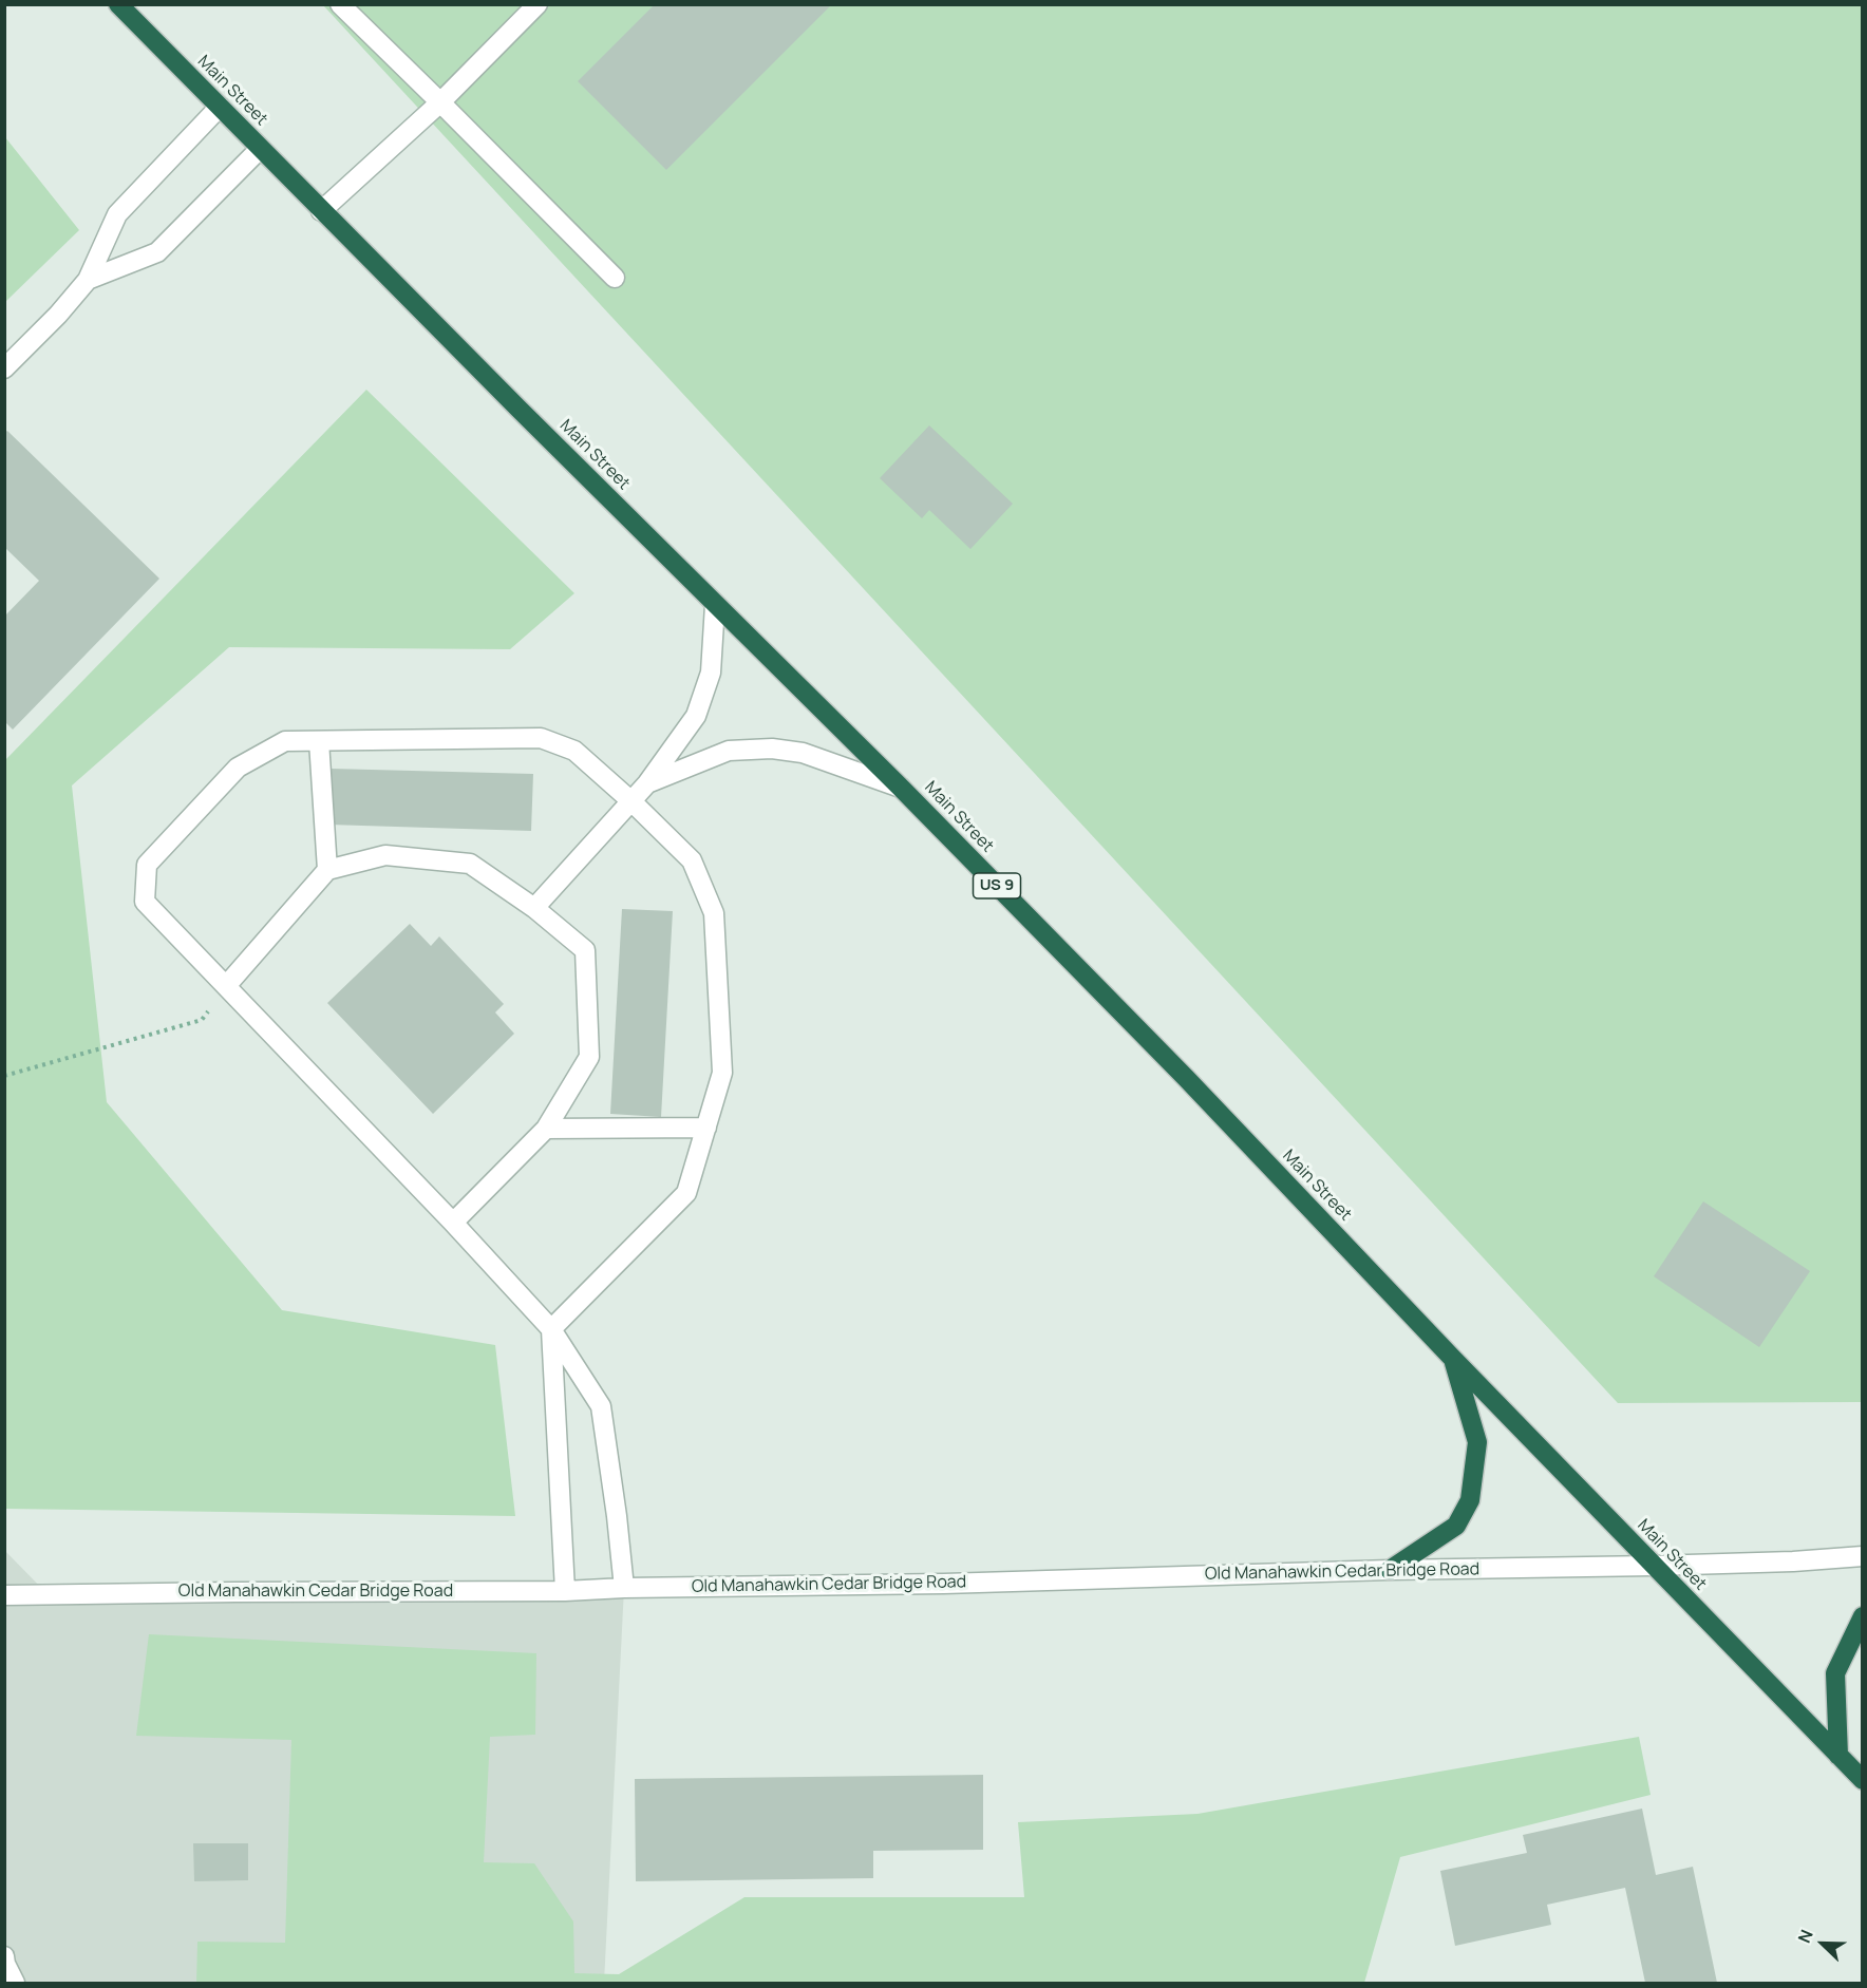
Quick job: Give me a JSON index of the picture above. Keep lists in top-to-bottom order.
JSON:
{
  "streets": {
    "highway": ["Main Street", "US 9"],
    "street": ["Old Manahawkin Cedar Bridge Road"]
  },
  "crossings": [
    ["Main Street", "Old Manahawkin Cedar Bridge Road"]
  ],
  "north": "top left"
}
